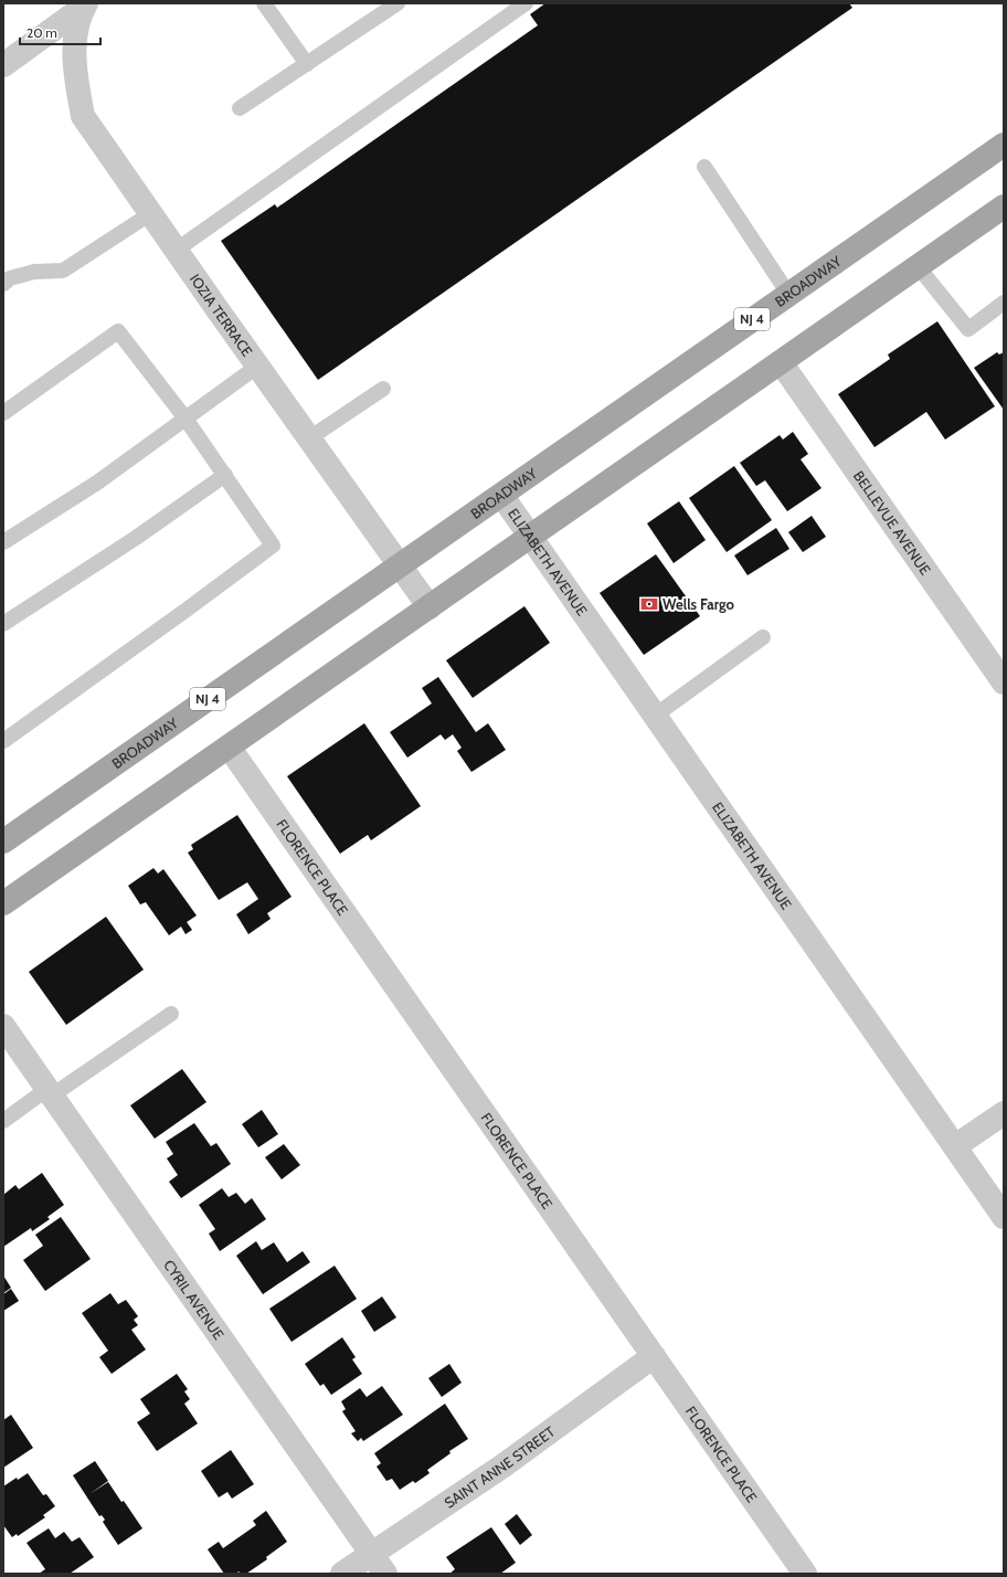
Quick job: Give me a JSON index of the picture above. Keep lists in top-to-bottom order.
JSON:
{
  "streets": {
    "main road": ["BROADWAY", "NJ 4"],
    "street": [
      "IOZIA TERRACE",
      "BELLEVUE AVENUE",
      "ELIZABETH AVENUE",
      "FLORENCE PLACE",
      "CYRIL AVENUE",
      "SAINT ANNE STREET"
    ]
  },
  "crossings": [
    ["BROADWAY", "IOZIA TERRACE"],
    ["BROADWAY", "ELIZABETH AVENUE"],
    ["FLORENCE PLACE", "SAINT ANNE STREET"],
    ["CYRIL AVENUE", "SAINT ANNE STREET"]
  ],
  "places": {
    "bank": ["Wells Fargo"]
  },
  "scale_bar": "20 m"
}
